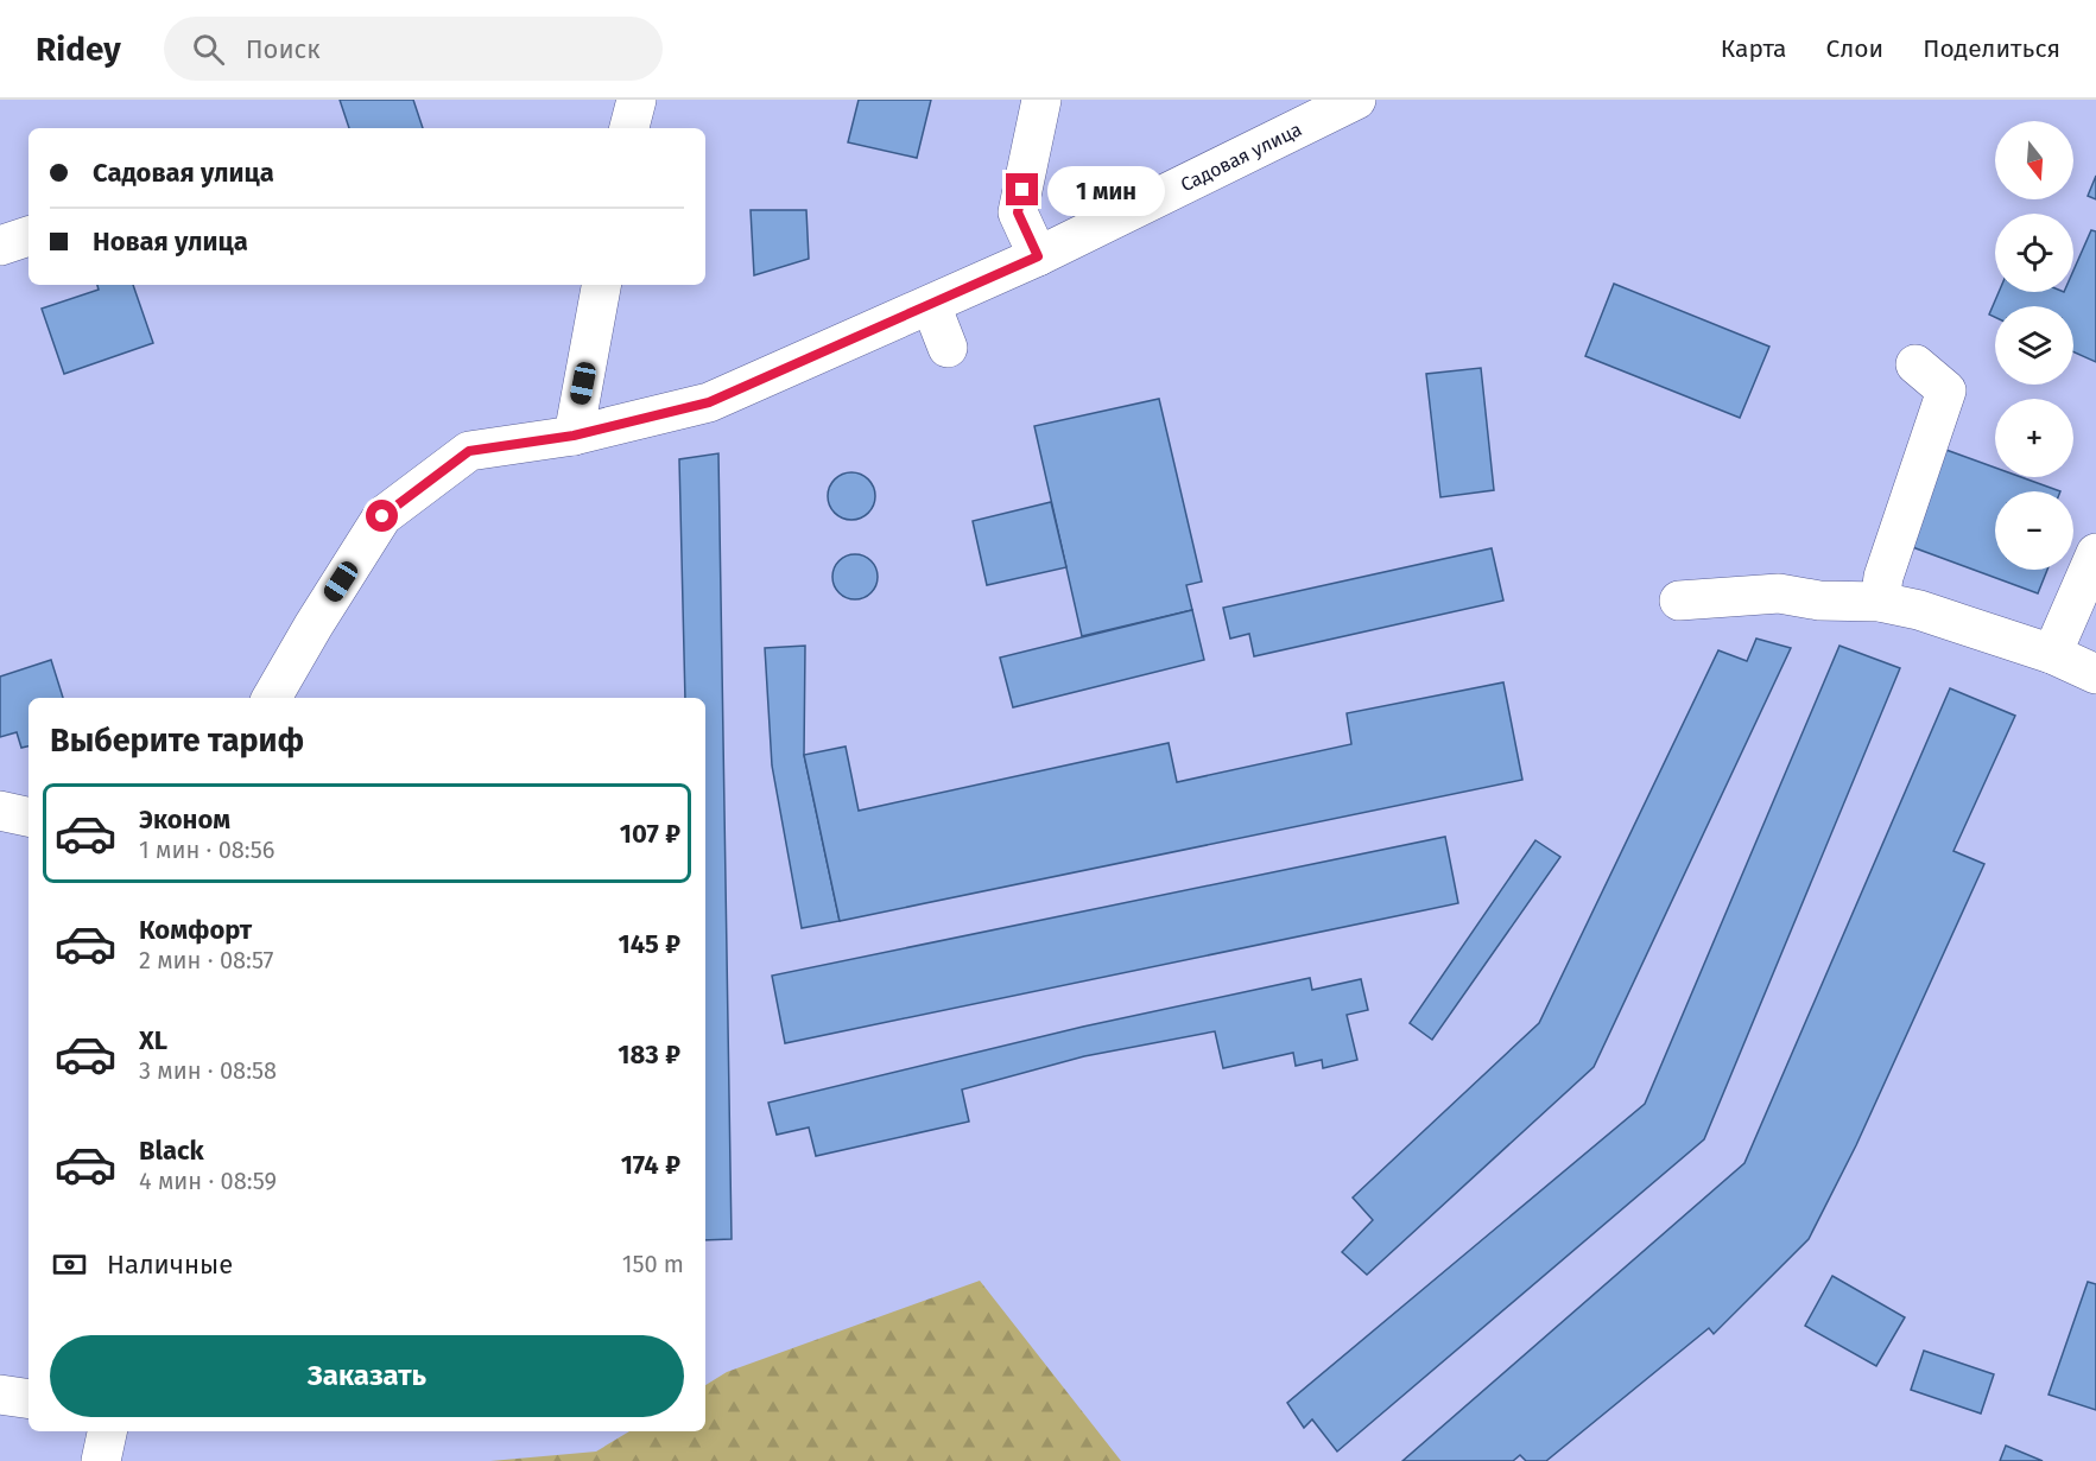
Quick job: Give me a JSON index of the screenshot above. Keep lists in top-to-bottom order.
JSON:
{
  "streets": {
    "street": ["Садовая улица"]
  },
  "north": "bottom",
  "page": {
    "header": "Ridey",
    "search": "Поиск",
    "nav": ["Карта", "Слои", "Поделиться"],
    "map_buttons": ["+", "−"],
    "banner": ["Садовая улица", "Новая улица"],
    "bubble": "1 мин",
    "heading": "Выберите тариф",
    "list": [
      {
        "name": "Эконом",
        "note": "1 мин · 08:56",
        "value": "107 ₽"
      },
      {
        "name": "Комфорт",
        "note": "2 мин · 08:57",
        "value": "145 ₽"
      },
      {
        "name": "XL",
        "note": "3 мин · 08:58",
        "value": "183 ₽"
      },
      {
        "name": "Black",
        "note": "4 мин · 08:59",
        "value": "174 ₽"
      }
    ],
    "pay": ["Наличные", "150 m"],
    "buttons": "Заказать"
  }
}
